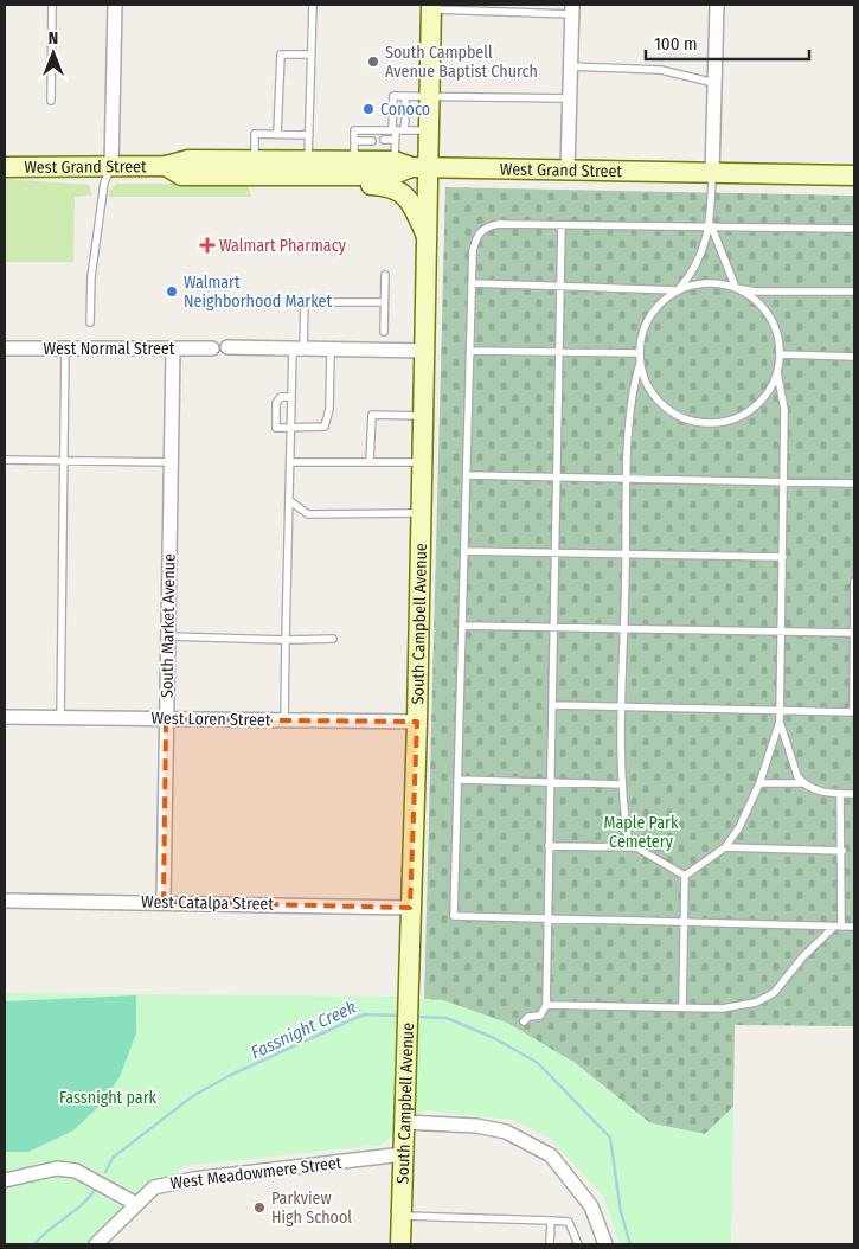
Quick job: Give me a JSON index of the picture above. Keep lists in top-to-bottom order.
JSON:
{
  "streets": {
    "main road": ["West Grand Street", "South Campbell Avenue"],
    "street": [
      "West Normal Street",
      "South Market Avenue",
      "West Loren Street",
      "West Catalpa Street",
      "West Meadowmere Street"
    ]
  },
  "crossings": [
    ["West Grand Street", "South Campbell Avenue"],
    ["West Normal Street", "South Market Avenue"],
    ["South Campbell Avenue", "West Loren Street"],
    ["South Campbell Avenue", "West Catalpa Street"],
    ["South Campbell Avenue", "West Meadowmere Street"],
    ["South Market Avenue", "West Loren Street"],
    ["South Market Avenue", "West Catalpa Street"]
  ],
  "water": ["Fassnight Creek"],
  "parks": ["Maple Park Cemetery", "Fassnight park"],
  "places": {
    "other": [
      "South Campbell Avenue Baptist Church",
      "Conoco",
      "Walmart Neighborhood Market",
      "Parkview High School"
    ],
    "health": ["Walmart Pharmacy"]
  },
  "scale_bar": "100 m",
  "north": "top"
}
